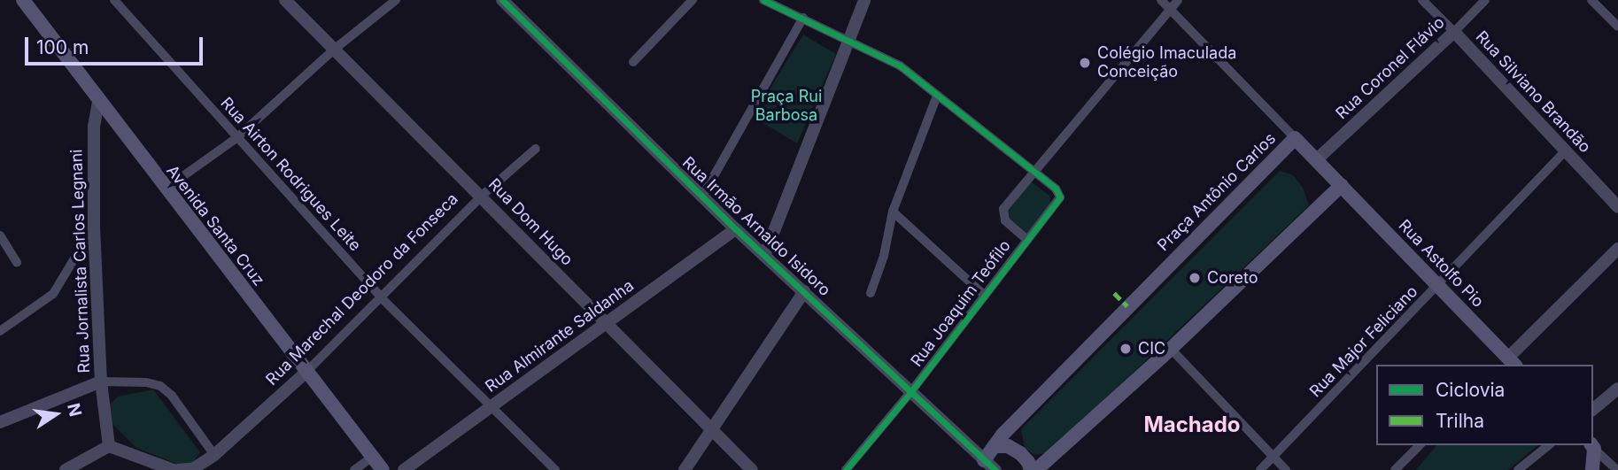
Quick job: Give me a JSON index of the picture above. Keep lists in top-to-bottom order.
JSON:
{
  "streets": {
    "main road": ["Praça Antônio Carlos", "Avenida Santa Cruz", "Rua Astolfo Pio"],
    "street": [
      "Rua Coronel Flávio",
      "Rua Silviano Brandão",
      "Rua Airton Rodrigues Leite",
      "Rua Dom Hugo",
      "Rua Irmão Arnaldo Isidoro",
      "Rua Jornalista Carlos Legnani",
      "Rua Marechal Deodoro da Fonseca",
      "Rua Joaquim Teófilo",
      "Rua Almirante Saldanha",
      "Rua Major Feliciano"
    ]
  },
  "crossings": [
    ["Rua Coronel Flávio", "Rua Silviano Brandão"],
    ["Rua Coronel Flávio", "Praça Antônio Carlos"],
    ["Rua Silviano Brandão", "Rua Major Feliciano"],
    ["Rua Airton Rodrigues Leite", "Rua Marechal Deodoro da Fonseca"],
    ["Rua Airton Rodrigues Leite", "Rua Almirante Saldanha"],
    ["Praça Antônio Carlos", "Rua Irmão Arnaldo Isidoro"],
    ["Praça Antônio Carlos", "Rua Astolfo Pio"],
    ["Rua Dom Hugo", "Rua Marechal Deodoro da Fonseca"],
    ["Rua Dom Hugo", "Rua Almirante Saldanha"],
    ["Avenida Santa Cruz", "Rua Jornalista Carlos Legnani"],
    ["Avenida Santa Cruz", "Rua Marechal Deodoro da Fonseca"],
    ["Rua Irmão Arnaldo Isidoro", "Rua Joaquim Teófilo"],
    ["Rua Irmão Arnaldo Isidoro", "Rua Almirante Saldanha"],
    ["Rua Astolfo Pio", "Rua Major Feliciano"]
  ],
  "districts": ["Machado"],
  "parks": ["Praça Rui Barbosa"],
  "places": ["Colégio Imaculada Conceição", "Coreto", "CIC"],
  "legend": ["Ciclovia", "Trilha"],
  "scale_bar": "100 m",
  "north": "right"
}
